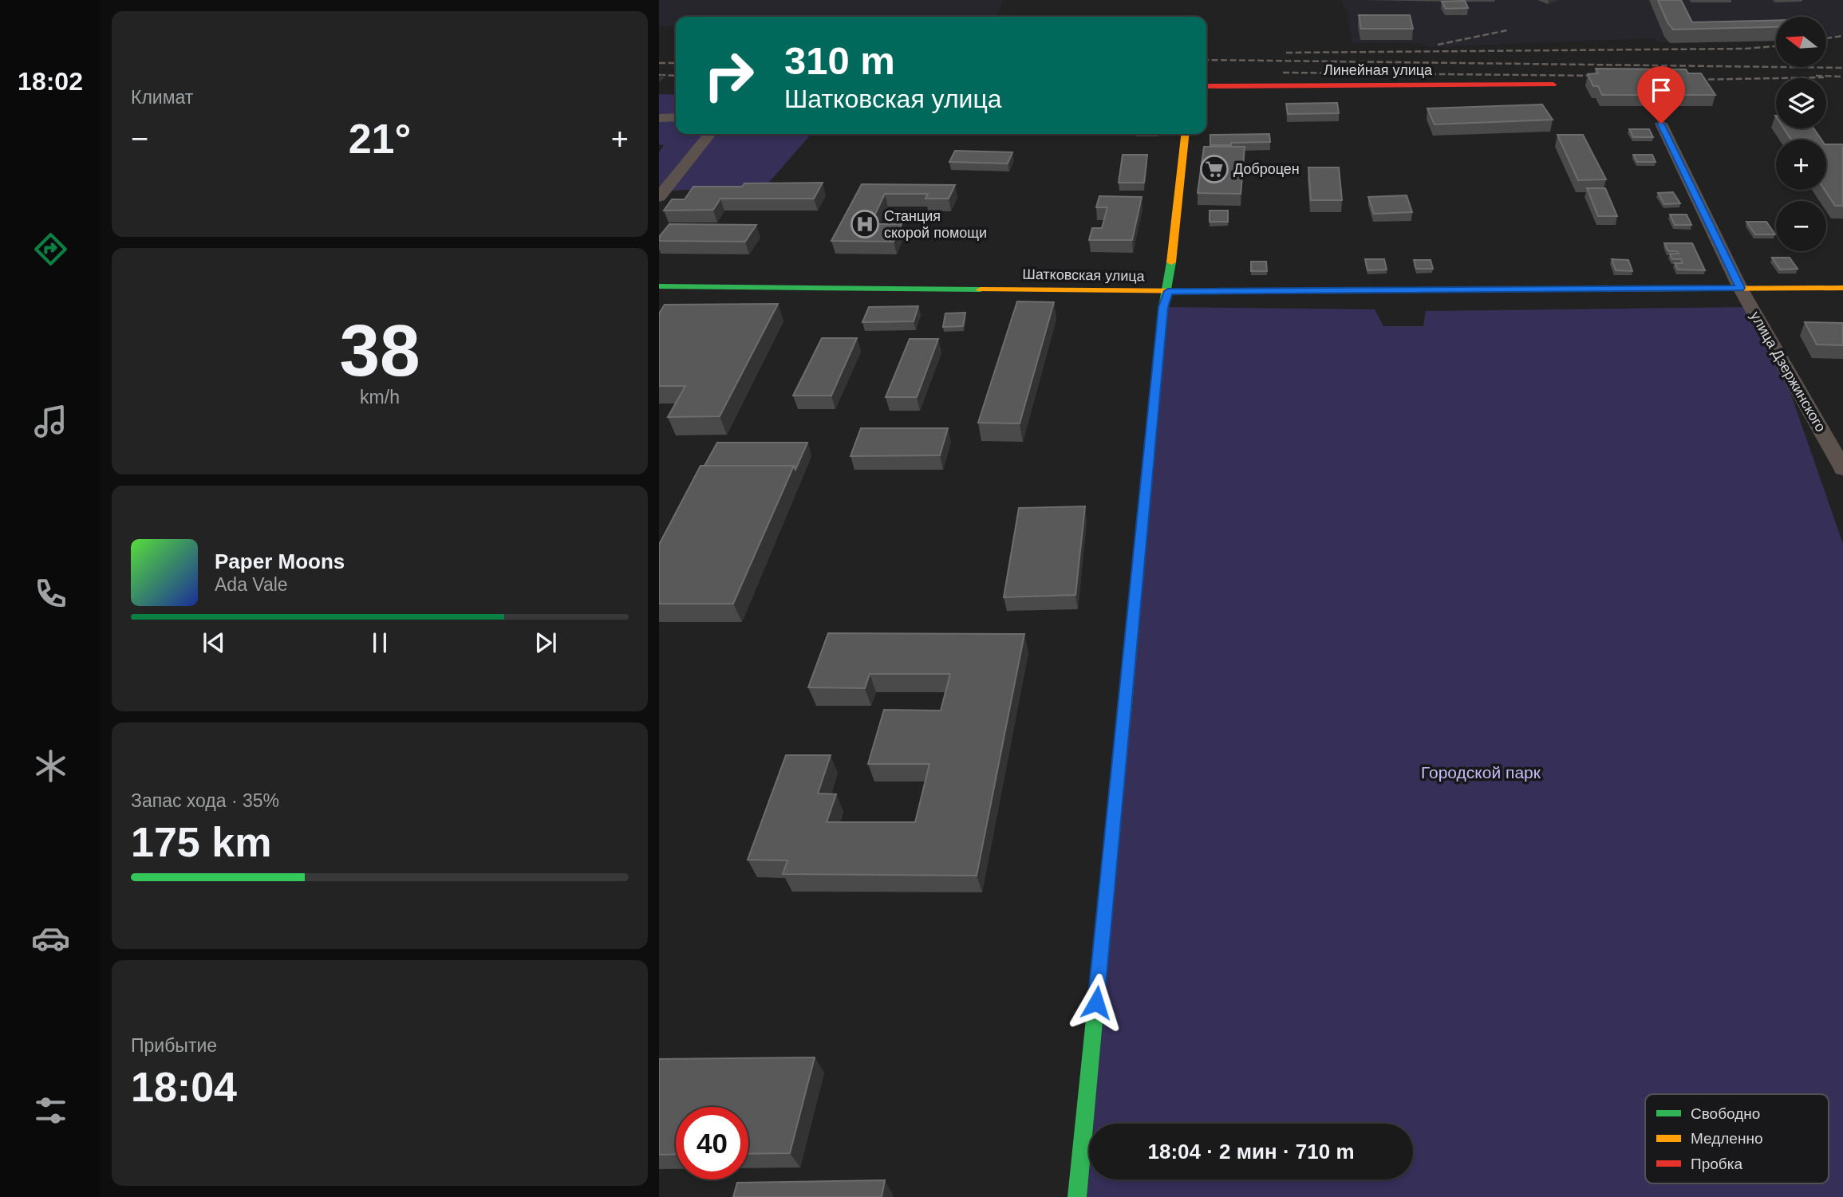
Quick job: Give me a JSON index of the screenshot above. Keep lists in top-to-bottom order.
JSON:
{
  "streets": {
    "street": ["Линейная улица", "Шатковская улица", "улица Дзержинского"]
  },
  "crossings": [
    ["Шатковская улица", "улица Дзержинского"]
  ],
  "parks": ["Городской парк"],
  "places": {
    "supermarket": ["Доброцен"],
    "hospital": ["Станция скорой помощи"]
  },
  "legend": ["Свободно", "Медленно", "Пробка"],
  "north": "left",
  "page": {
    "tabs": "18:02",
    "tile": [
      "Климат",
      ["38", "km/h"],
      ["Запас хода · 35%", "175 km"],
      ["Прибытие", "18:04"]
    ],
    "map_buttons": ["+", "−"],
    "turn": ["310 m", "Шатковская улица"],
    "heat": ["−", "21°", "+"],
    "song": ["Paper Moons", "Ada Vale"],
    "limit": "40",
    "trip": "18:04 · 2 мин · 710 m"
  }
}
